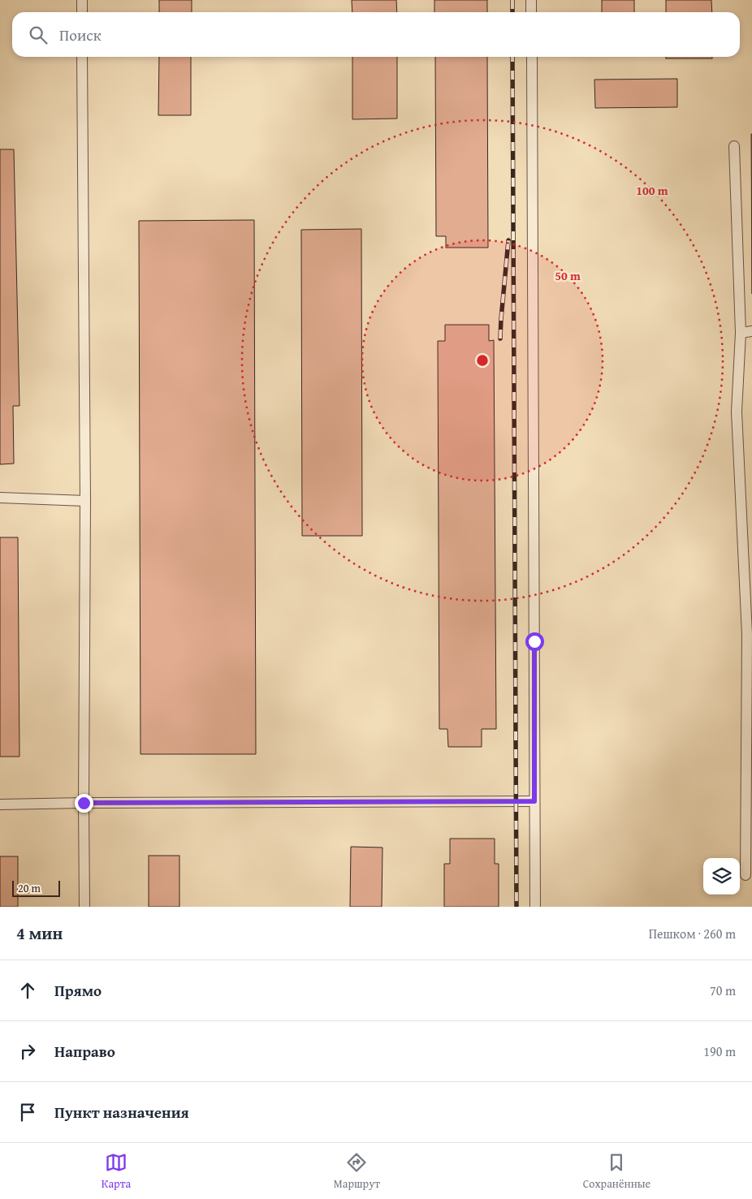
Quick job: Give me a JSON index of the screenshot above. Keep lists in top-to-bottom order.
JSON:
{
  "scale_bar": "20 m",
  "page": {
    "search": "Поиск",
    "scale": "20 m",
    "heading": ["4 мин", "Пешком · 260 m"],
    "list": [
      ["Прямо", "70 m"],
      ["Направо", "190 m"],
      "Пункт назначения"
    ],
    "nav": ["Карта", "Маршрут", "Сохранённые"]
  },
  "rings": ["100 m", "50 m"]
}
